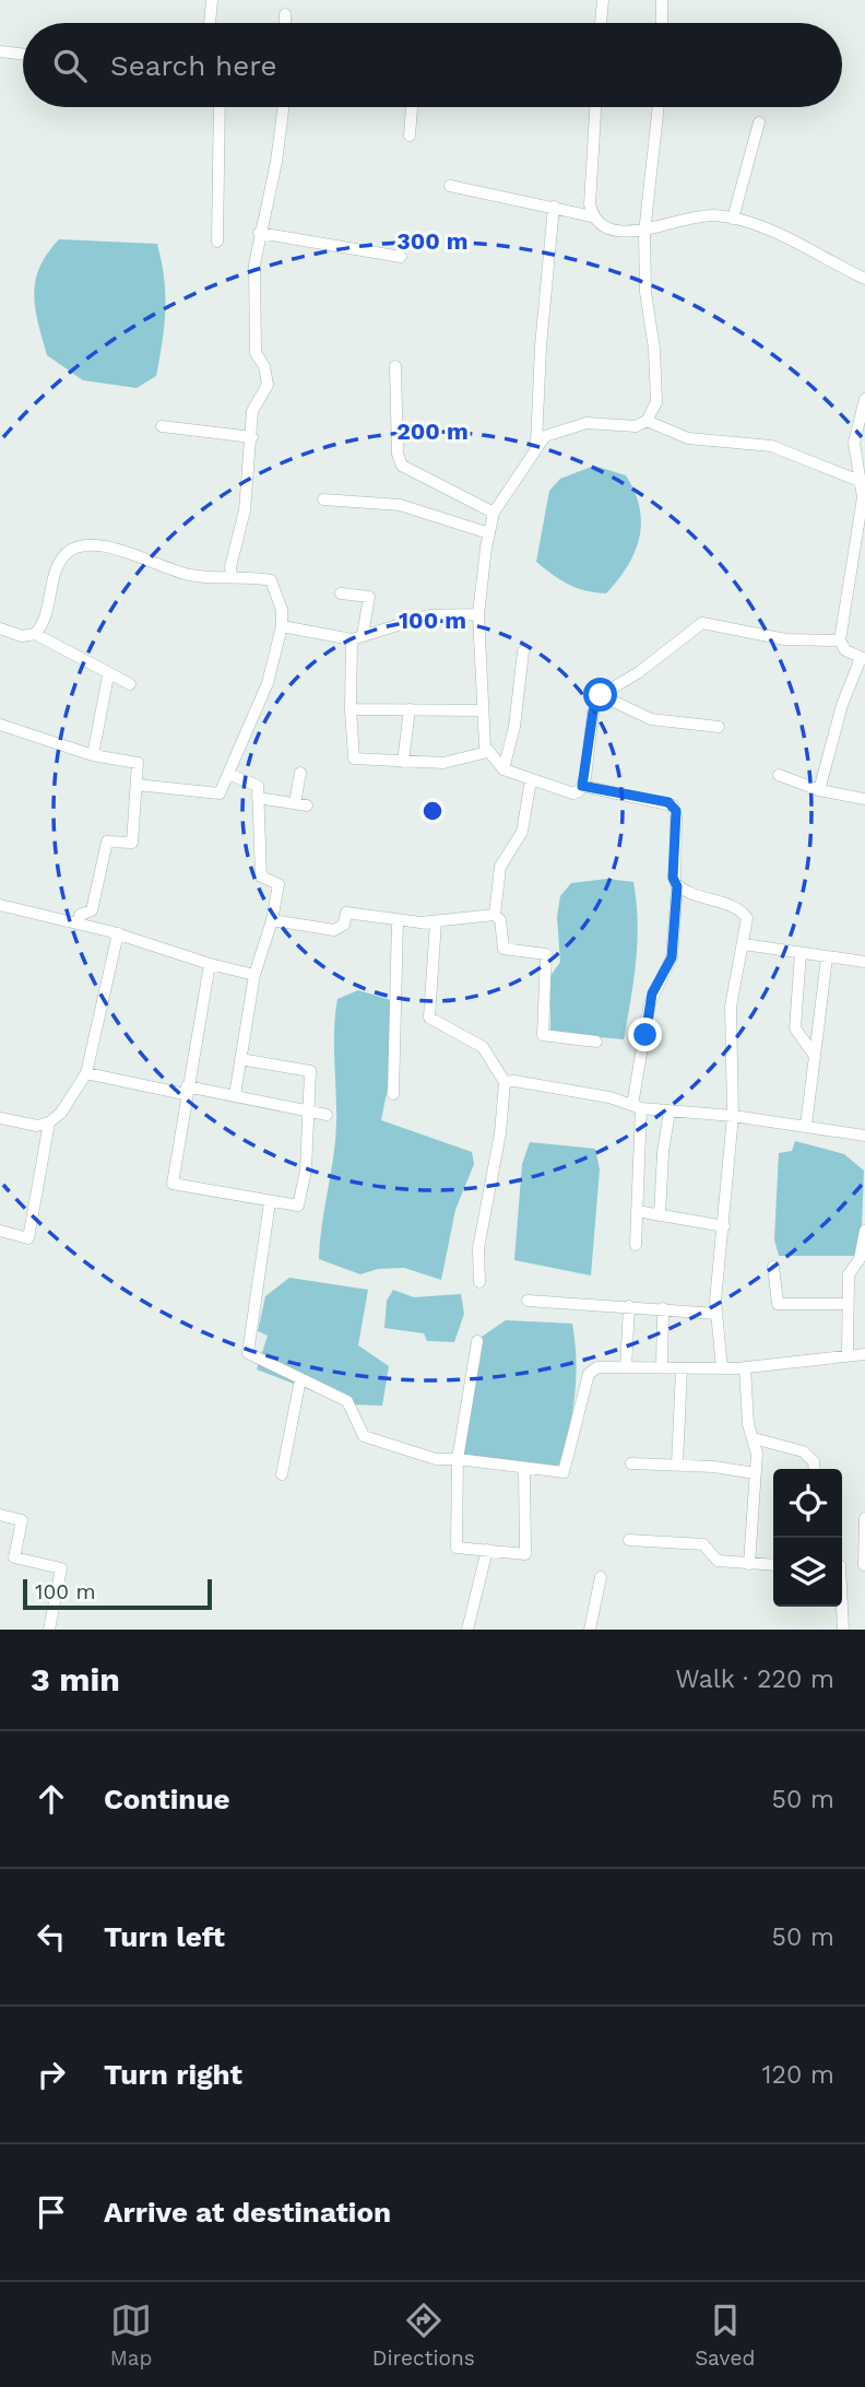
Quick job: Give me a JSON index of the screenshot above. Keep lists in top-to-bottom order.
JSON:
{
  "scale_bar": "100 m",
  "page": {
    "search": "Search here",
    "scale": "100 m",
    "heading": ["3 min", "Walk · 220 m"],
    "list": [
      ["Continue", "50 m"],
      ["Turn left", "50 m"],
      ["Turn right", "120 m"],
      "Arrive at destination"
    ],
    "nav": ["Map", "Directions", "Saved"]
  },
  "rings": ["300 m", "200 m", "100 m"]
}
